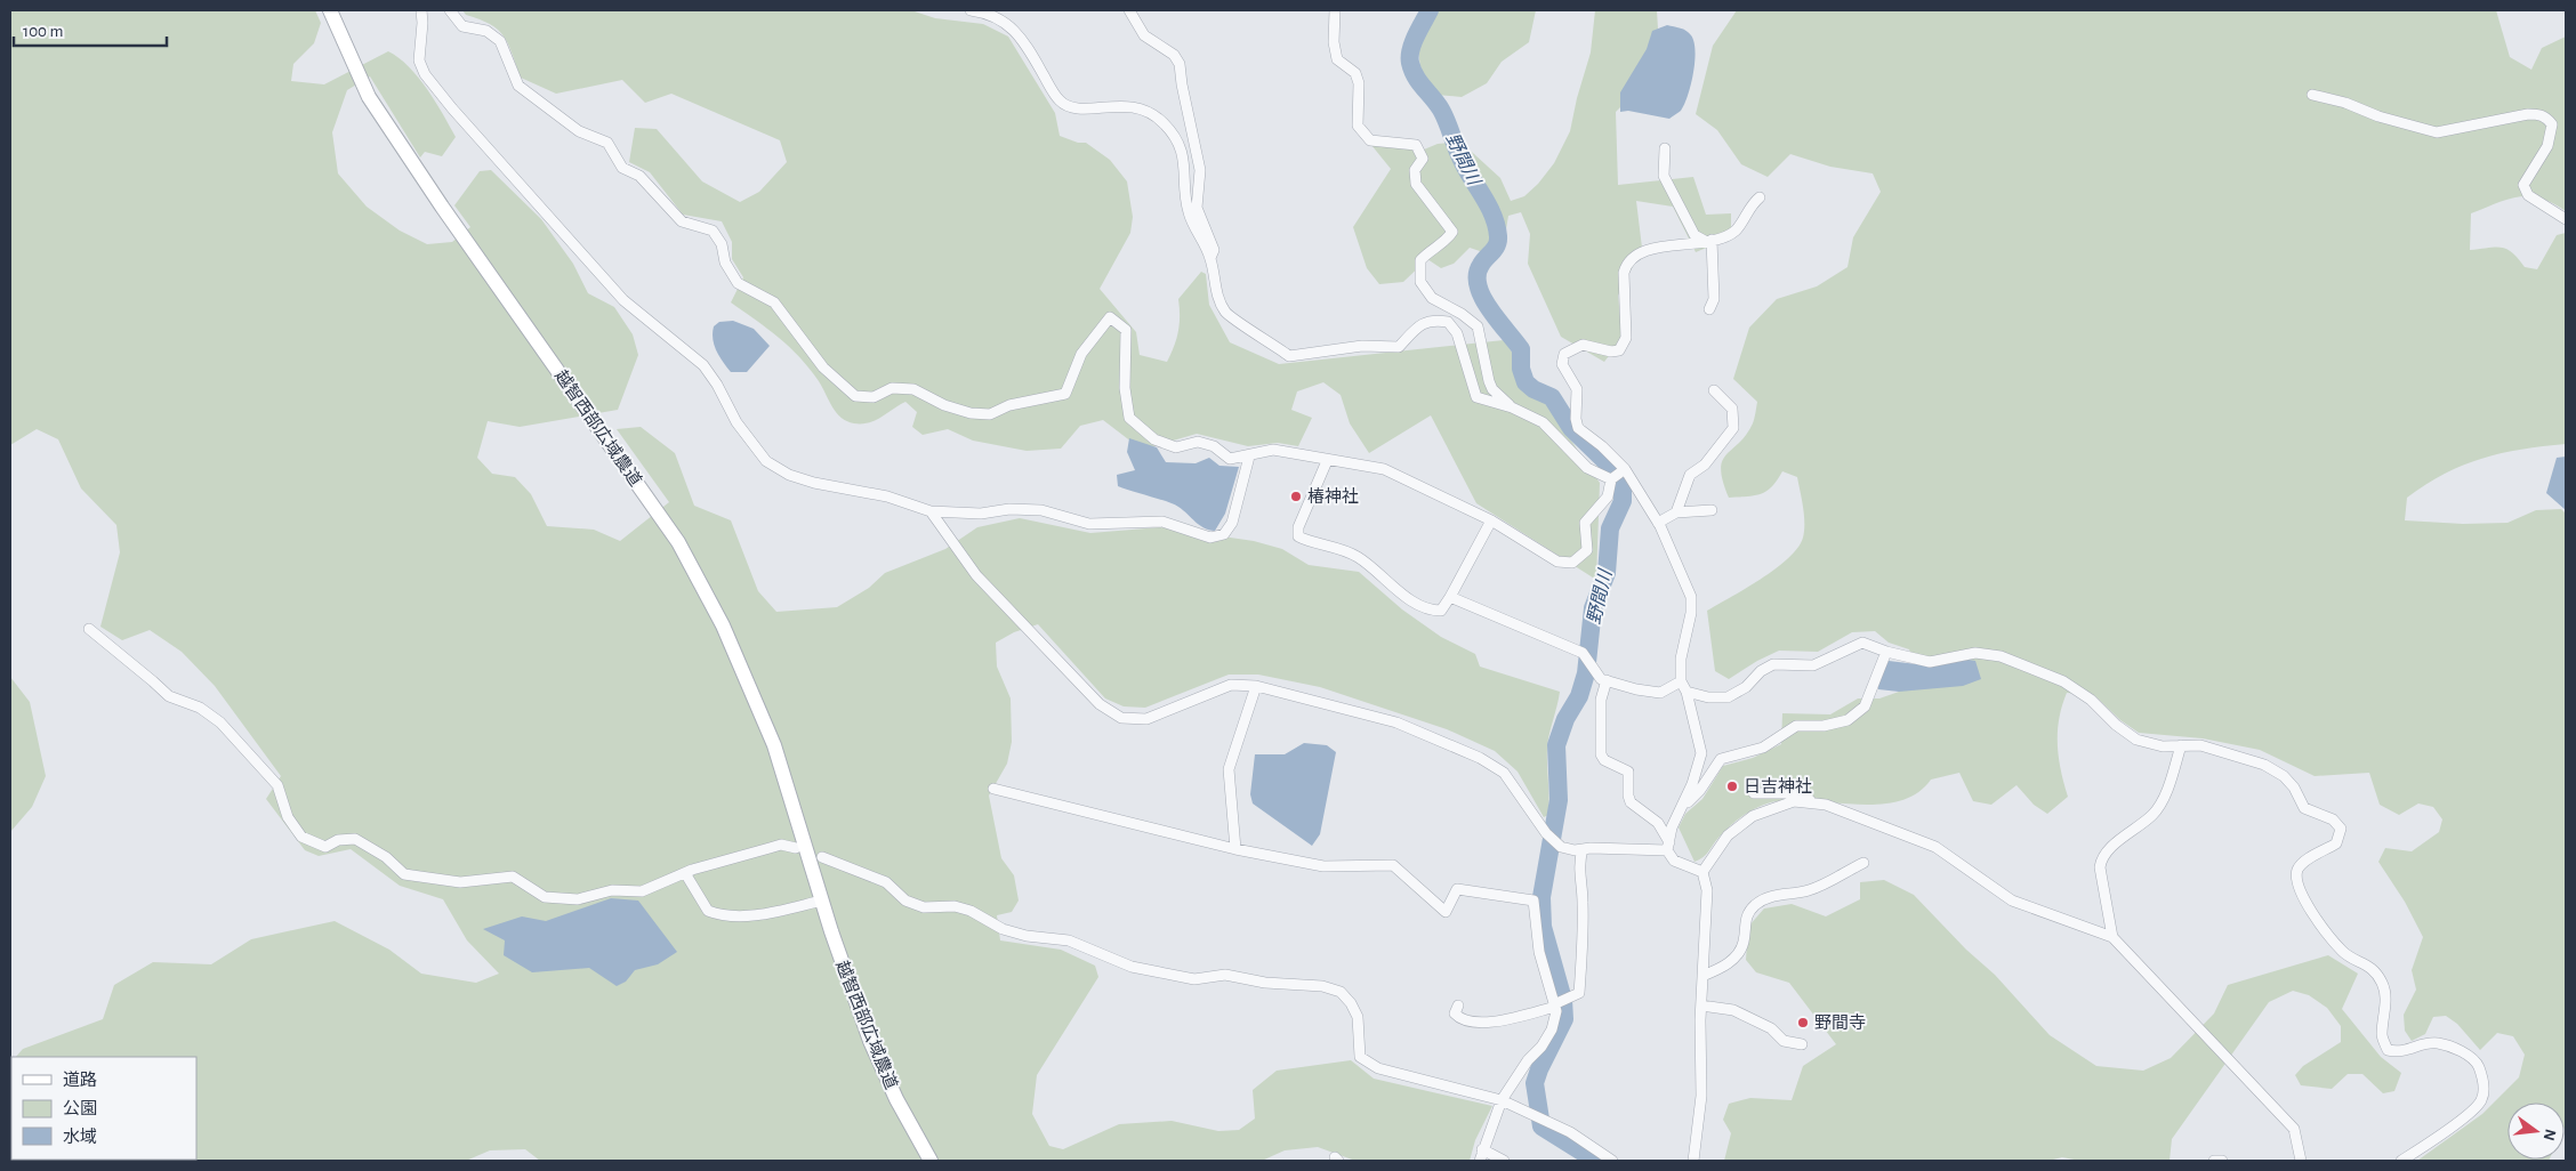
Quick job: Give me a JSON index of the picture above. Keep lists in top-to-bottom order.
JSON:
{
  "streets": {
    "street": ["越智西部広域農道"]
  },
  "water": ["野間川"],
  "places": ["椿神社", "日吉神社", "野間寺"],
  "legend": ["道路", "公園", "水域"],
  "scale_bar": "100 m",
  "north": "right"
}
